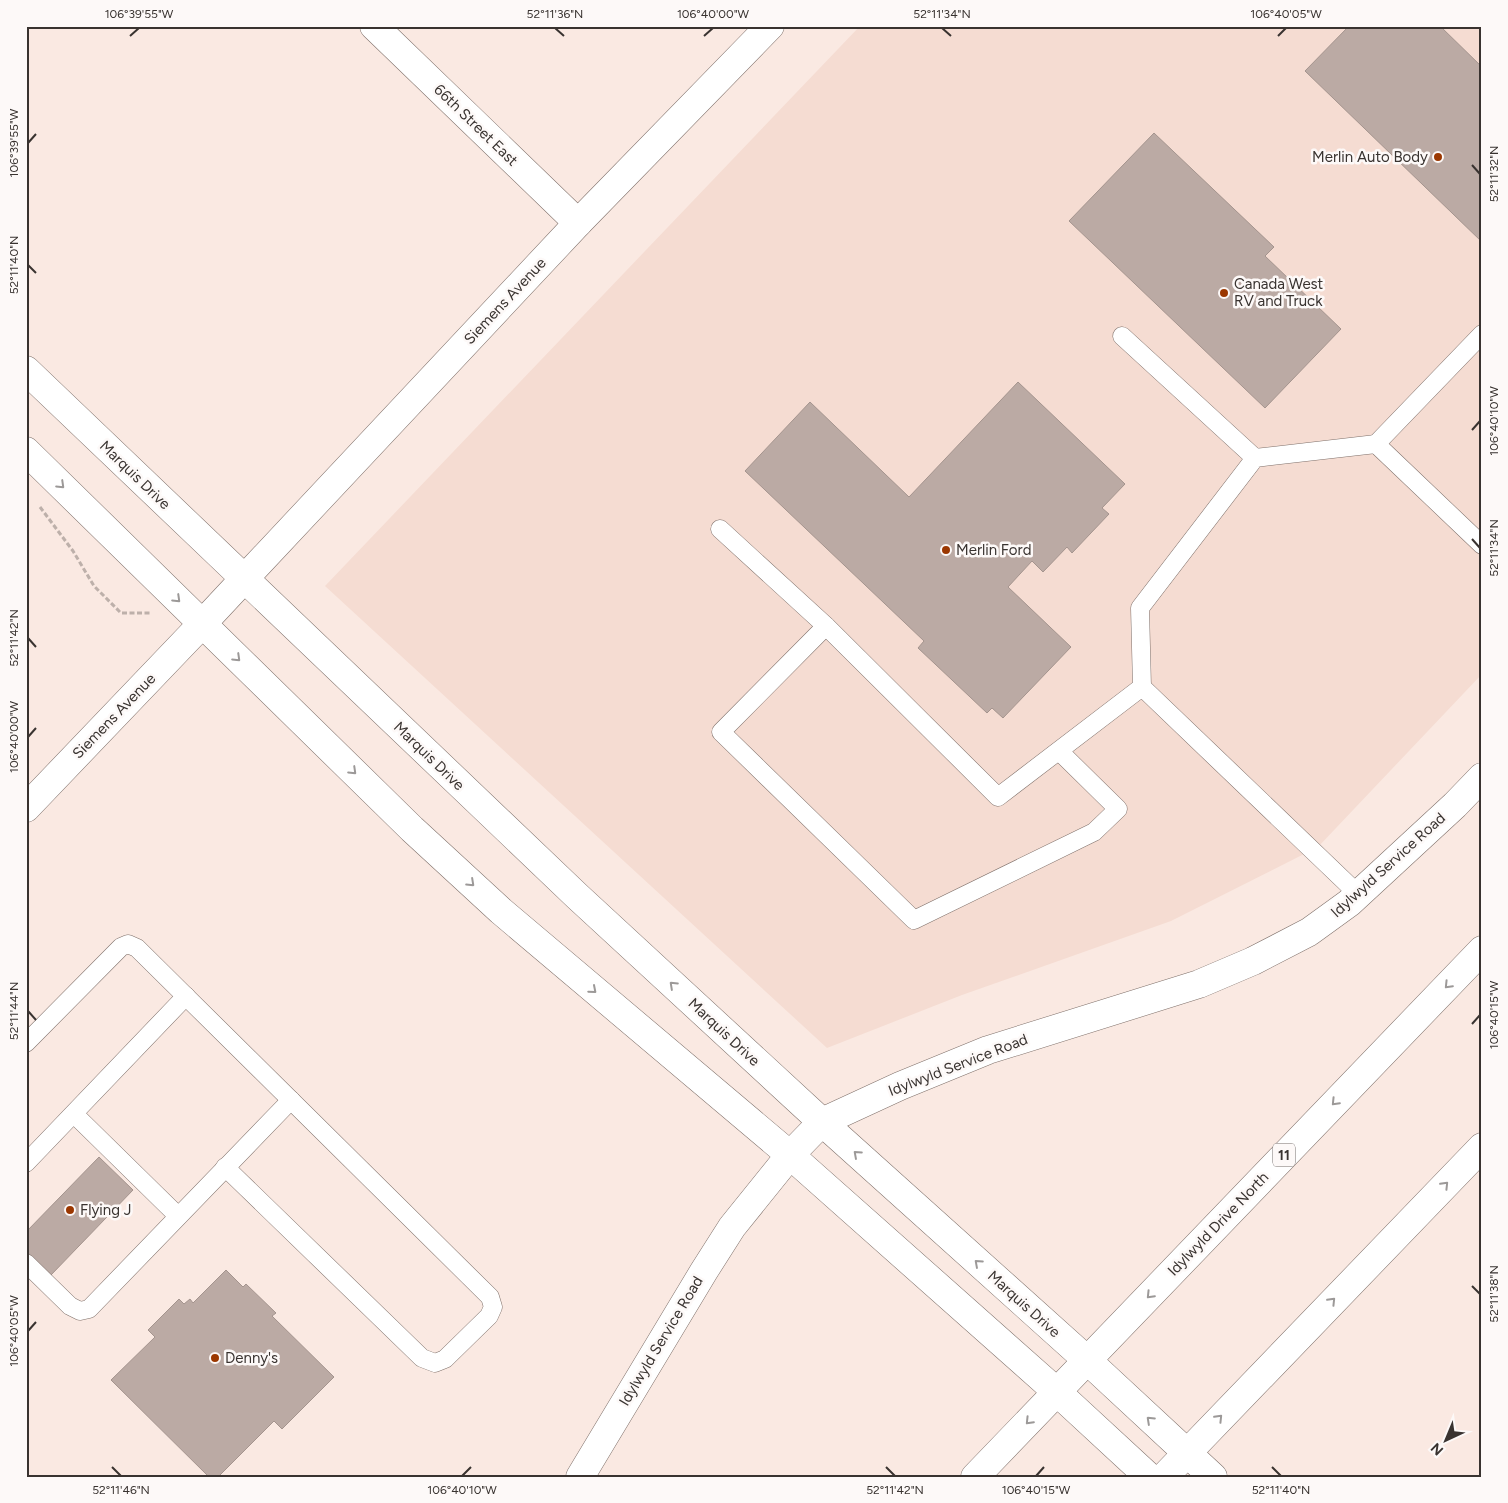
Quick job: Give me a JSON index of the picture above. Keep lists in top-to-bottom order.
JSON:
{
  "streets": {
    "main road": [
      "66th Street East",
      "Siemens Avenue",
      "Marquis Drive",
      "Idylwyld Service Road",
      "11",
      "Idylwyld Drive North"
    ]
  },
  "crossings": [
    ["66th Street East", "Siemens Avenue"],
    ["Siemens Avenue", "Marquis Drive"],
    ["Marquis Drive", "Idylwyld Service Road"],
    ["Marquis Drive", "Idylwyld Drive North"]
  ],
  "places": [
    "Merlin Auto Body",
    "Canada West RV and Truck",
    "Merlin Ford",
    "Flying J",
    "Denny's"
  ],
  "north": "bottom left",
  "coordinates": [
    "106°39'55\"W",
    "52°11'36\"N",
    "106°40'00\"W",
    "52°11'34\"N",
    "106°40'05\"W",
    "52°11'32\"N",
    "52°11'40\"N",
    "106°40'10\"W",
    "52°11'42\"N",
    "52°11'44\"N",
    "106°40'15\"W",
    "52°11'38\"N",
    "52°11'46\"N"
  ]
}
